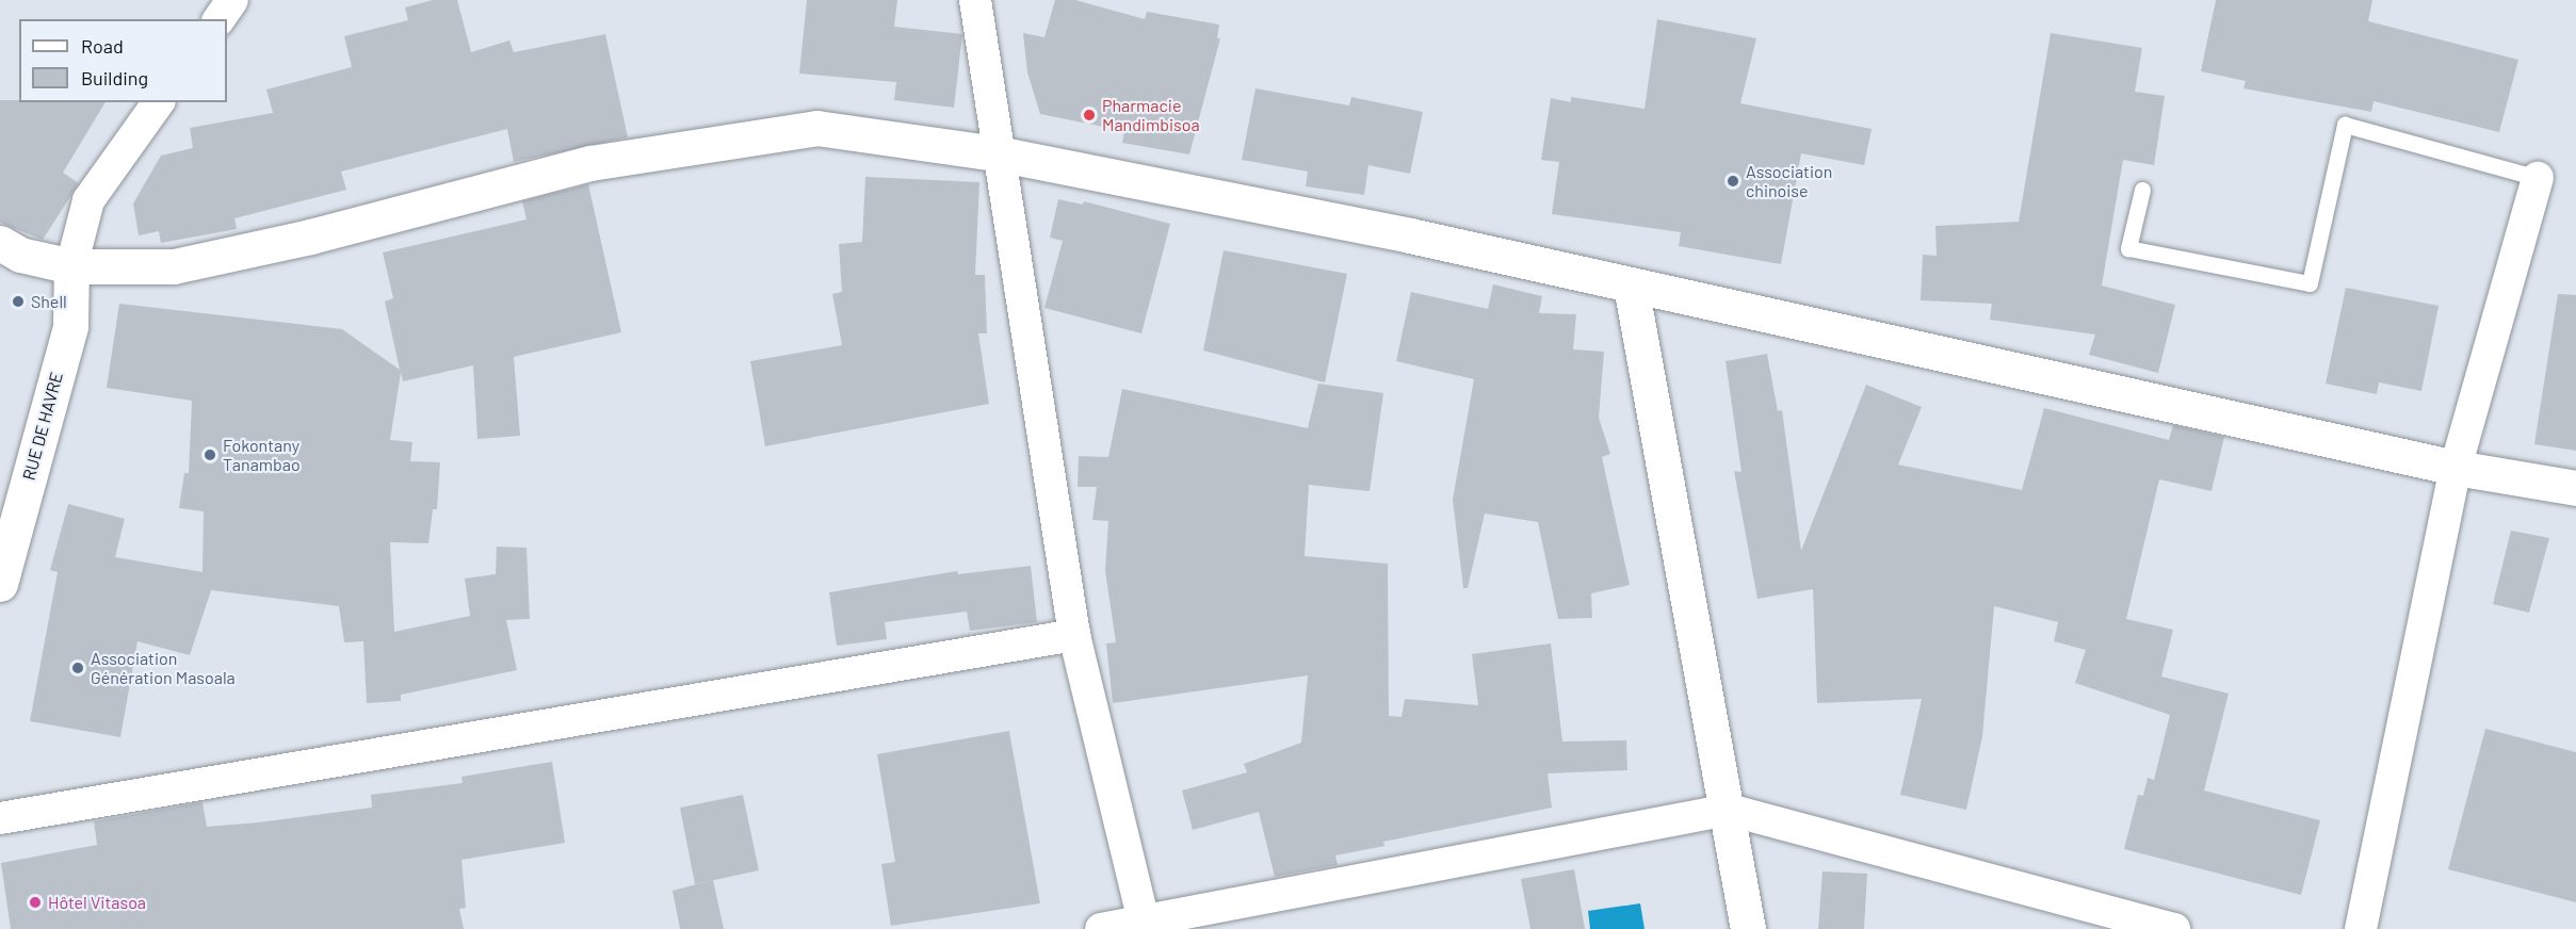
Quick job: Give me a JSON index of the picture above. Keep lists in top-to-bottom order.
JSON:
{
  "streets": {
    "street": ["RUE DE HAVRE"]
  },
  "places": [
    "Pharmacie Mandimbisoa",
    "Association chinoise",
    "Shell",
    "Fokontany Tanambao",
    "Association Génération Masoala",
    "Hôtel Vitasoa"
  ],
  "legend": ["Road", "Building"]
}
